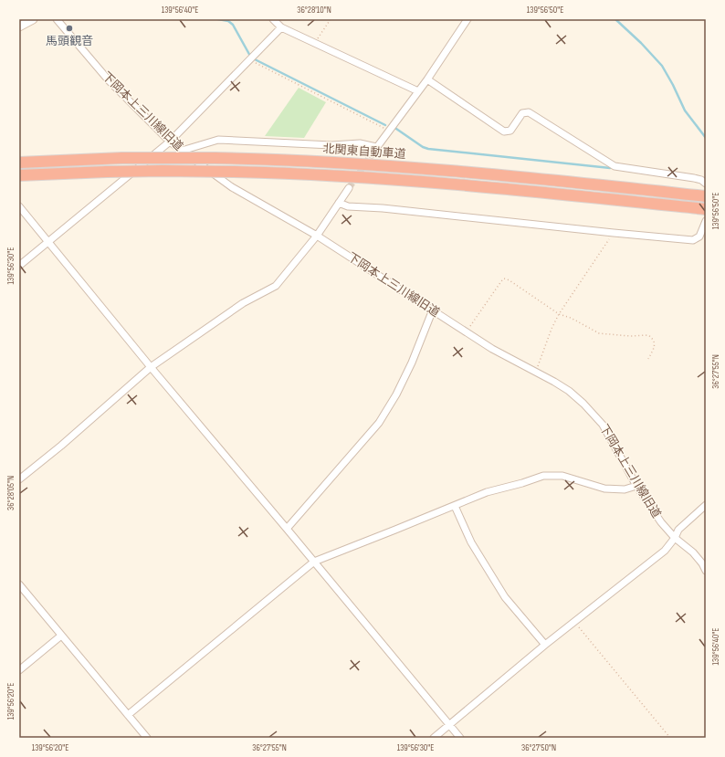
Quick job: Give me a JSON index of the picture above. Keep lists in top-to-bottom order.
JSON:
{
  "streets": {
    "highway": ["北関東自動車道"],
    "street": ["下岡本上三川線旧道"]
  },
  "places": ["馬頭観音"],
  "coordinates": [
    "139°56'40\"E",
    "36°28'10\"N",
    "139°56'50\"E",
    "139°56'30\"E",
    "36°27'55\"N",
    "36°28'05\"N",
    "139°56'20\"E",
    "36°27'50\"N"
  ]
}
